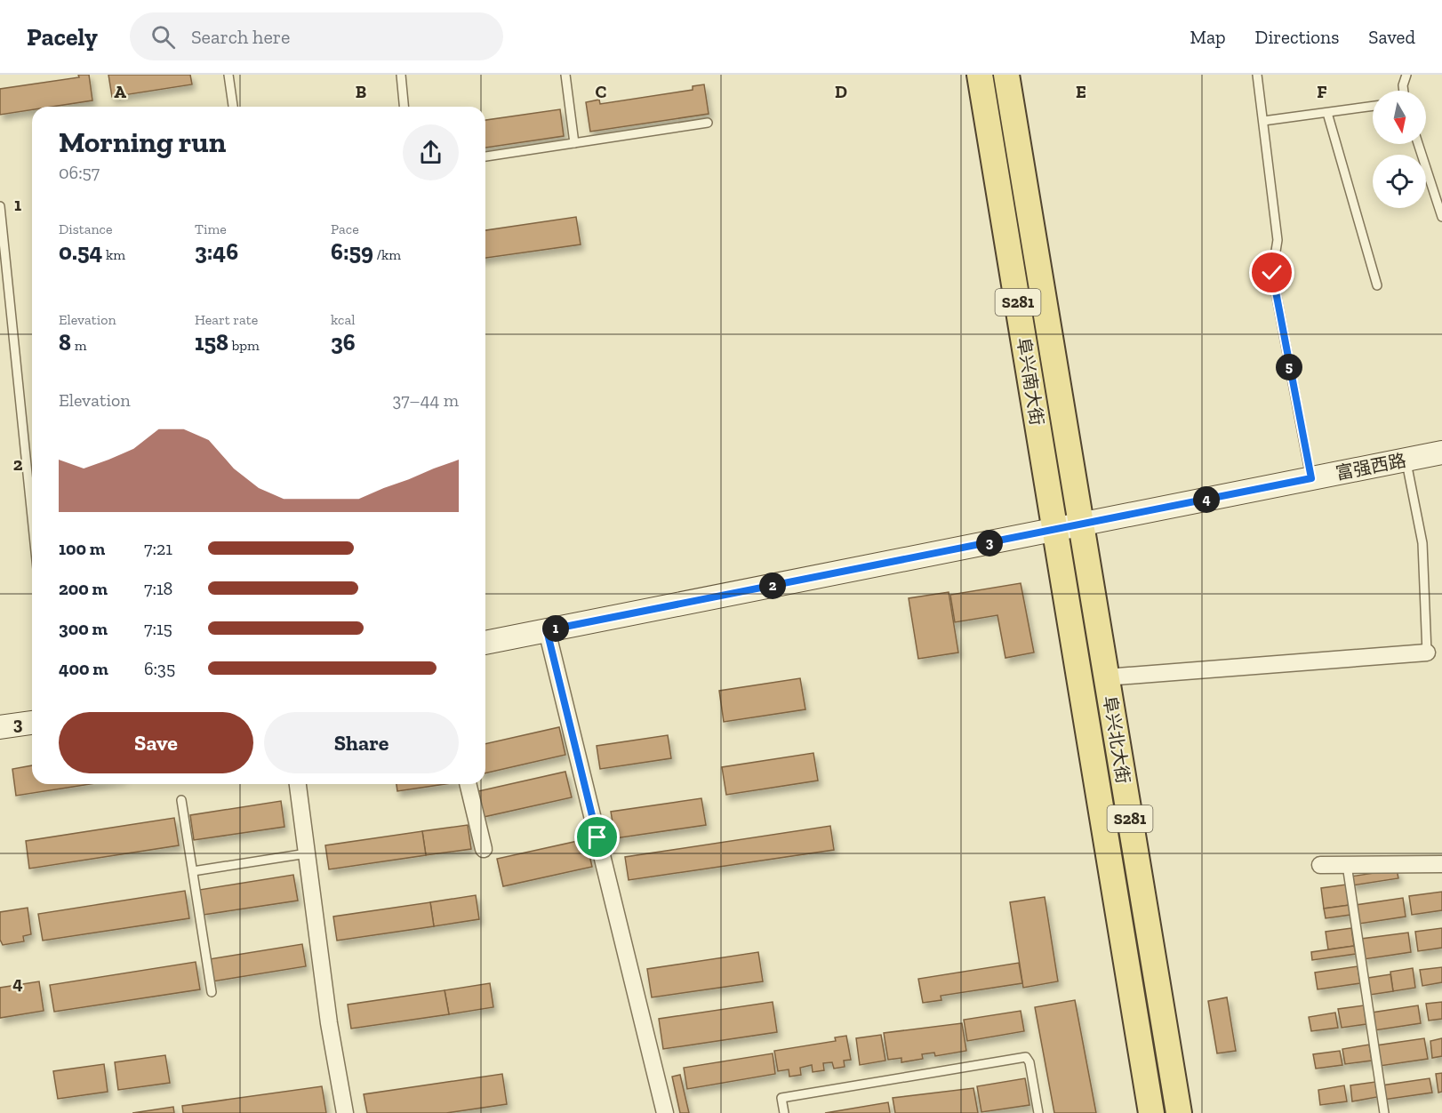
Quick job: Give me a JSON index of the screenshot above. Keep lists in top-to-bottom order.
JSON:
{
  "streets": {
    "main road": ["S281", "阜兴南大街", "阜兴北大街"],
    "street": ["富强西路"]
  },
  "crossings": [
    ["阜兴南大街", "富强西路"],
    ["阜兴南大街", "阜兴北大街"],
    ["富强西路", "阜兴北大街"]
  ],
  "north": "bottom",
  "page": {
    "header": "Pacely",
    "search": "Search here",
    "nav": ["Map", "Directions", "Saved"],
    "heading": ["Morning run", "06:57"],
    "stats": [
      ["Distance", "0.54 km"],
      ["Time", "3:46"],
      ["Pace", "6:59 /km"],
      ["Elevation", "8 m"],
      ["Heart rate", "158 bpm"],
      ["kcal", "36"]
    ],
    "pins": [
      "5",
      "4",
      "3",
      "2",
      "1"
    ],
    "chart": ["Elevation", "37–44 m"],
    "list": [
      {
        "name": "100 m",
        "note": "7:21"
      },
      {
        "name": "200 m",
        "note": "7:18"
      },
      {
        "name": "300 m",
        "note": "7:15"
      },
      {
        "name": "400 m",
        "note": "6:35"
      }
    ],
    "buttons": ["Save", "Share"]
  },
  "grid": {
    "columns": [
      "A",
      "B",
      "C",
      "D",
      "E",
      "F"
    ],
    "rows": [
      "1",
      "2",
      "3",
      "4"
    ]
  }
}
